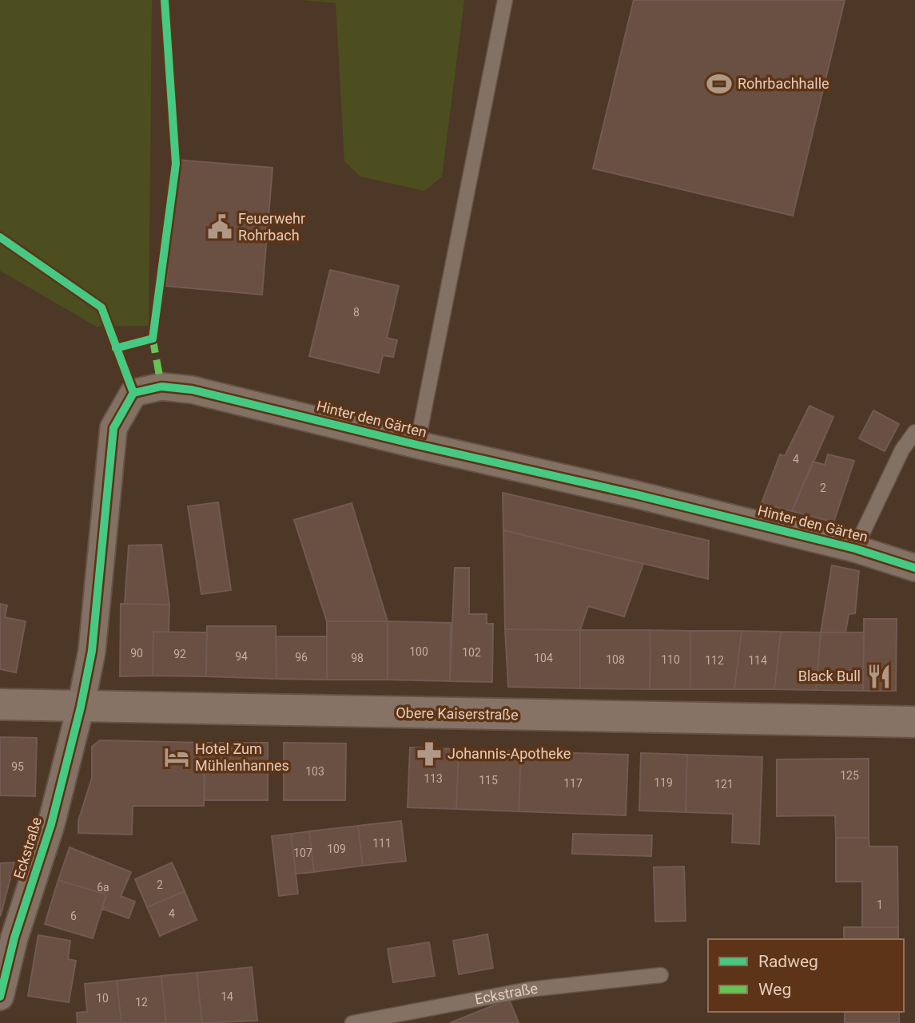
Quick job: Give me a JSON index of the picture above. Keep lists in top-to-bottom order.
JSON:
{
  "streets": {
    "main road": ["Obere Kaiserstraße"],
    "street": ["Hinter den Gärten", "Eckstraße"]
  },
  "crossings": [
    ["Hinter den Gärten", "Obere Kaiserstraße"],
    ["Hinter den Gärten", "Eckstraße"],
    ["Obere Kaiserstraße", "Eckstraße"]
  ],
  "places": {
    "sports": ["Rohrbachhalle"],
    "public building": ["Feuerwehr Rohrbach"],
    "restaurant": ["Black Bull"],
    "pharmacy": ["Johannis-Apotheke"],
    "hotel": ["Hotel Zum Mühlenhannes"]
  },
  "house_numbers": [
    "8",
    "4",
    "2",
    "100",
    "102",
    "90",
    "92",
    "94",
    "96",
    "98",
    "104",
    "108",
    "110",
    "112",
    "114",
    "95",
    "103",
    "125",
    "113",
    "115",
    "119",
    "117",
    "121",
    "111",
    "109",
    "107",
    "2",
    "6a",
    "1",
    "4",
    "6",
    "14",
    "10",
    "12"
  ],
  "legend": ["Radweg", "Weg"]
}
